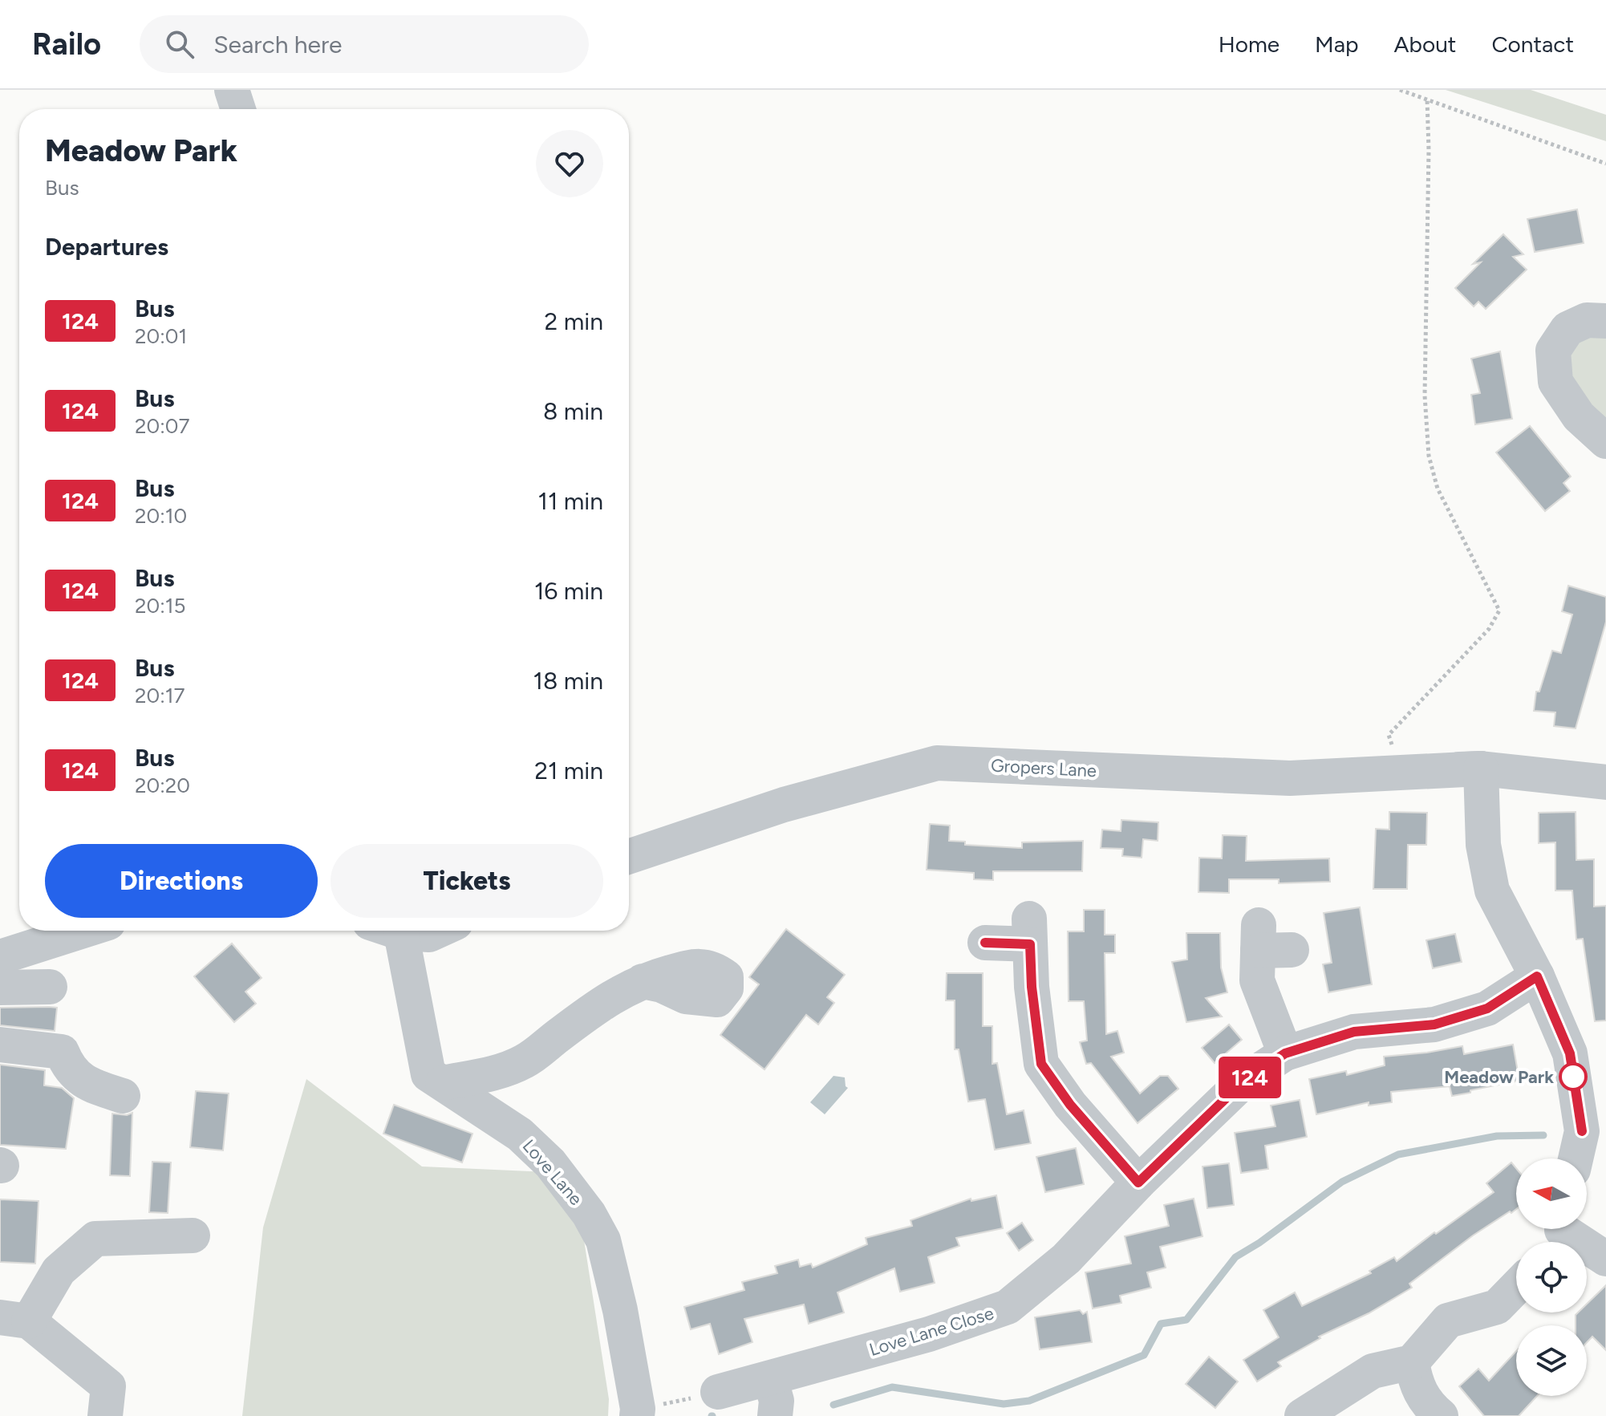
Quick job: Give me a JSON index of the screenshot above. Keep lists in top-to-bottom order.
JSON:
{
  "streets": {
    "street": ["Gropers Lane", "Love Lane", "Love Lane Close"]
  },
  "places": ["Meadow Park"],
  "lines": ["bus line 124"],
  "north": "left",
  "page": {
    "header": "Railo",
    "search": "Search here",
    "nav": [
      "Home",
      "Map",
      "About",
      "Contact"
    ],
    "on_map": "124",
    "heading": [
      ["Meadow Park", "Bus"],
      "Departures"
    ],
    "list": [
      {
        "mark": "124",
        "name": "Bus",
        "note": "20:01",
        "value": "2 min"
      },
      {
        "mark": "124",
        "name": "Bus",
        "note": "20:07",
        "value": "8 min"
      },
      {
        "mark": "124",
        "name": "Bus",
        "note": "20:10",
        "value": "11 min"
      },
      {
        "mark": "124",
        "name": "Bus",
        "note": "20:15",
        "value": "16 min"
      },
      {
        "mark": "124",
        "name": "Bus",
        "note": "20:17",
        "value": "18 min"
      },
      {
        "mark": "124",
        "name": "Bus",
        "note": "20:20",
        "value": "21 min"
      }
    ],
    "buttons": ["Directions", "Tickets"]
  }
}
